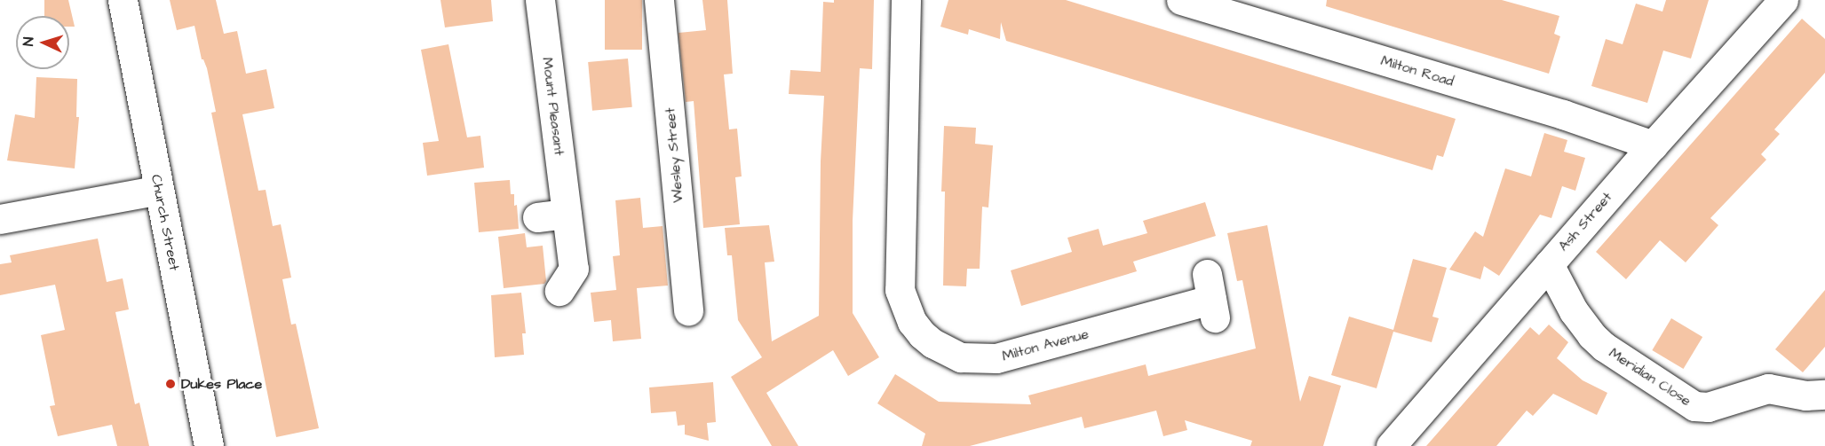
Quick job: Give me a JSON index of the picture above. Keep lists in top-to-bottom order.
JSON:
{
  "streets": {
    "street": [
      "Milton Road",
      "Mount Pleasant",
      "Wesley Street",
      "Ash Street",
      "Church Street",
      "Milton Avenue",
      "Meridian Close"
    ]
  },
  "crossings": [
    ["Milton Road", "Ash Street"],
    ["Ash Street", "Meridian Close"]
  ],
  "places": ["Dukes Place"],
  "north": "left"
}
